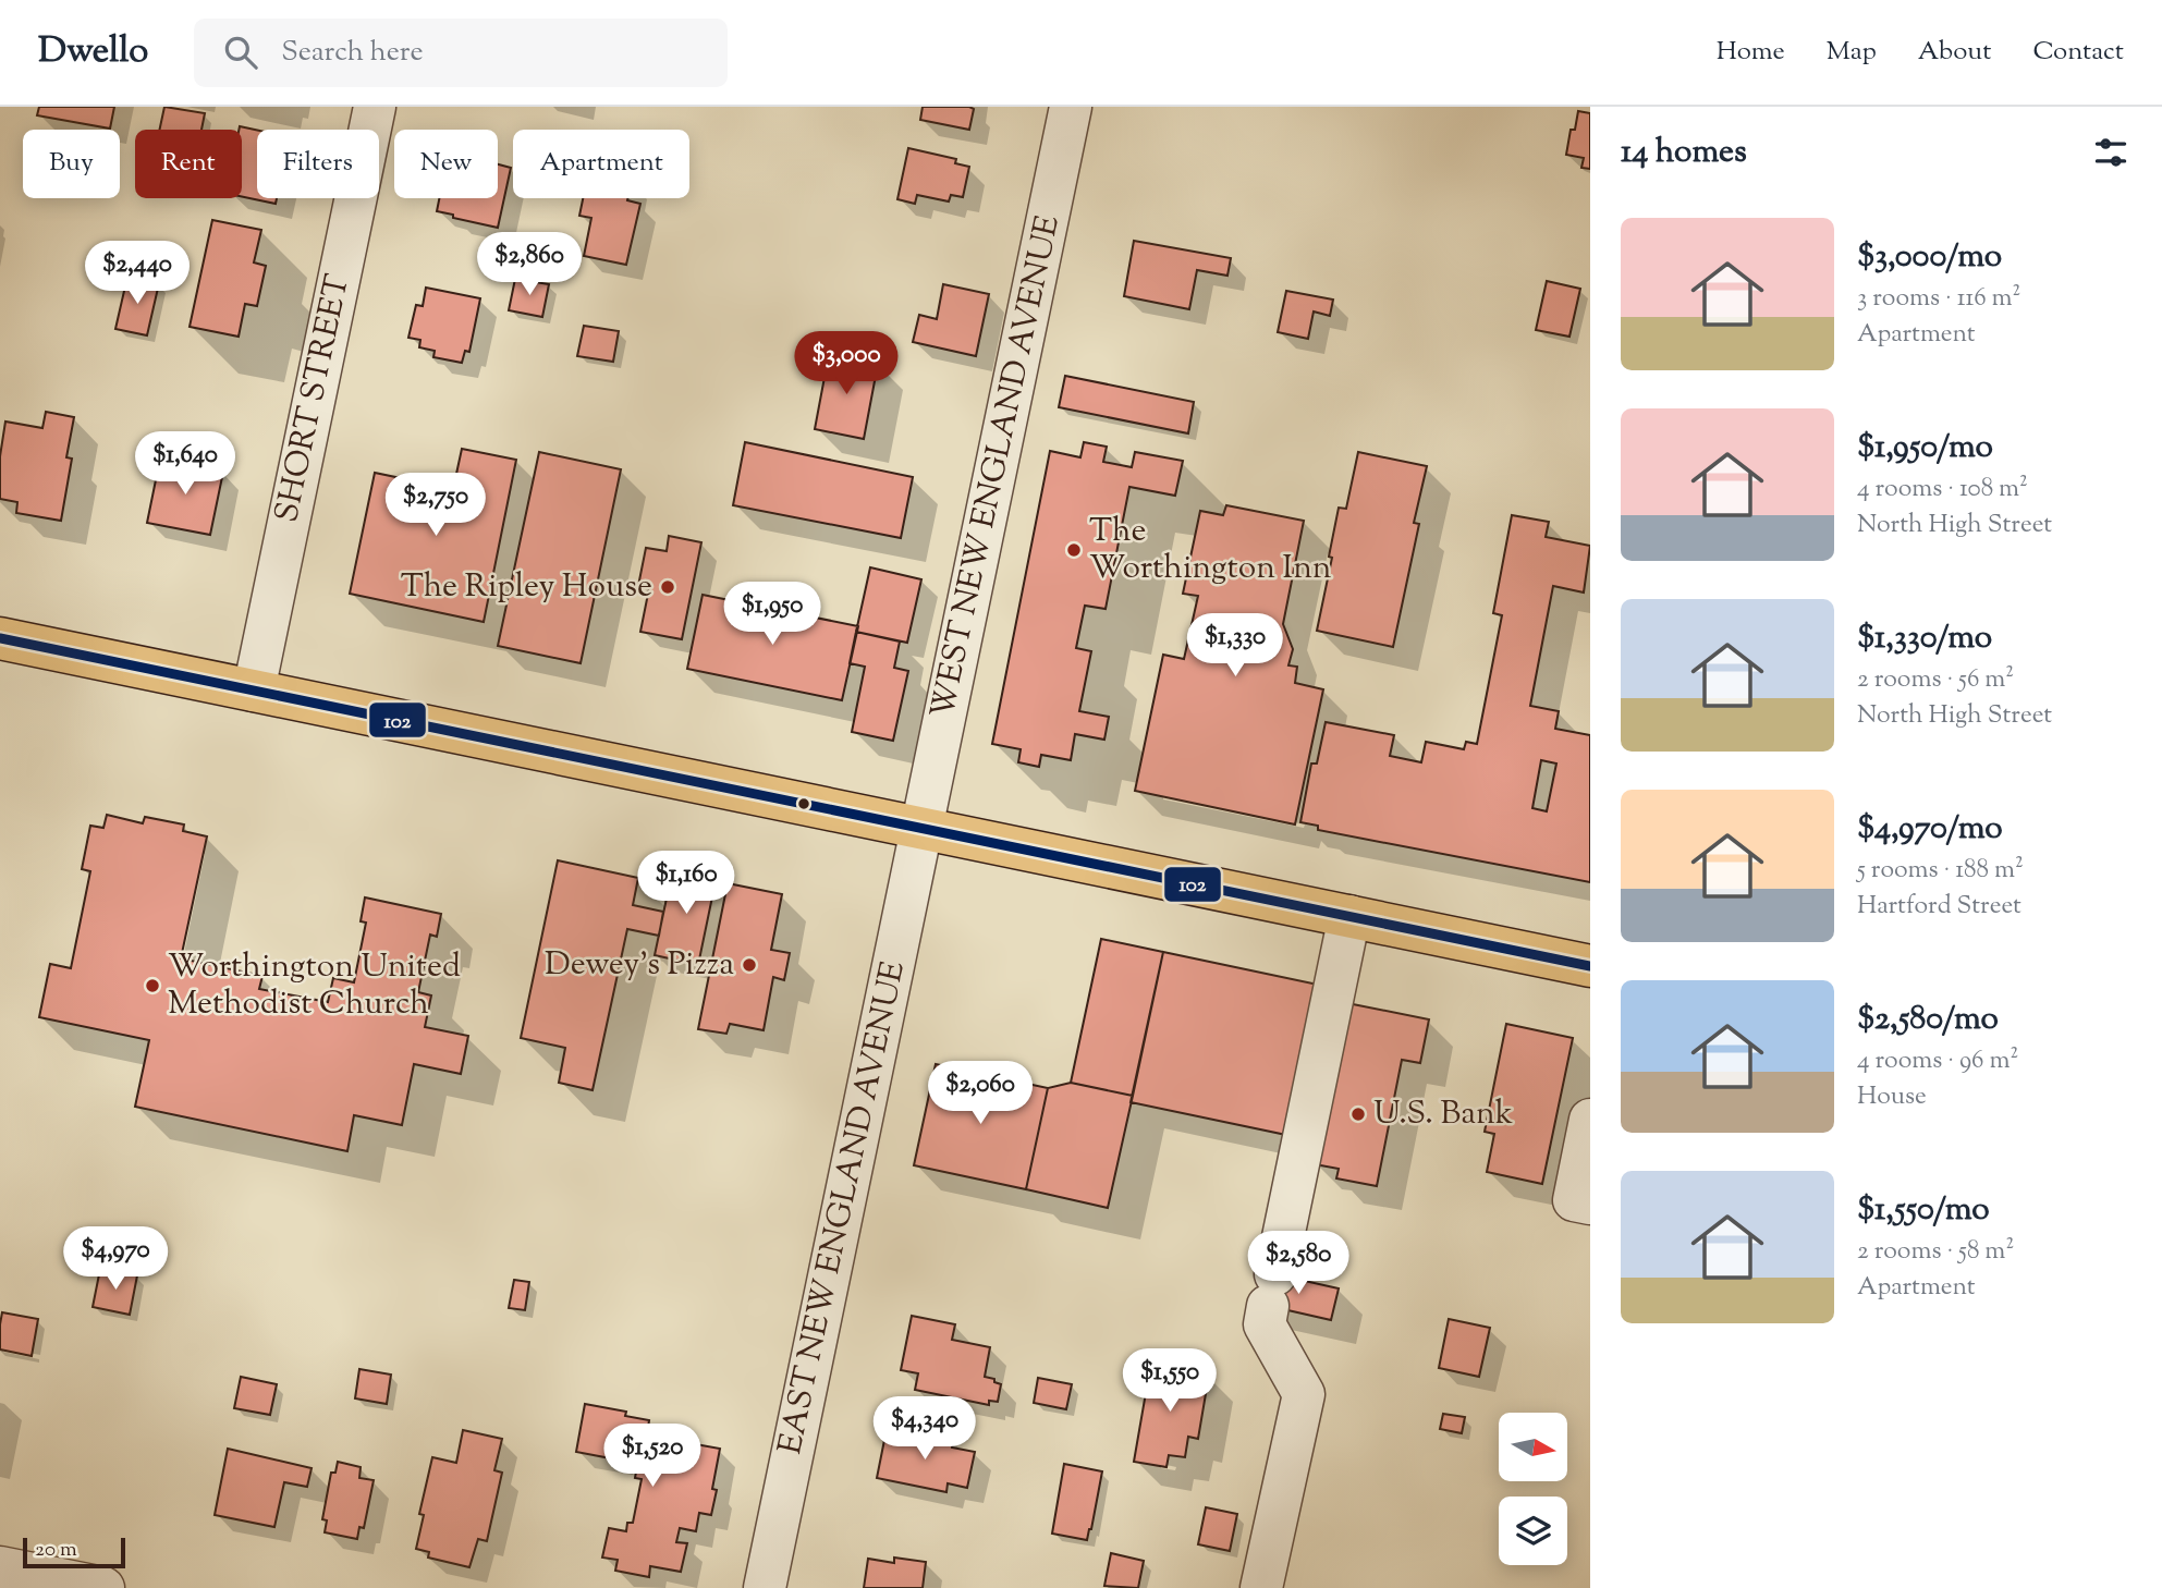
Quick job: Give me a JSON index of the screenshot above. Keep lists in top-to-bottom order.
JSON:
{
  "streets": {
    "street": ["SHORT STREET", "WEST NEW ENGLAND AVENUE", "EAST NEW ENGLAND AVENUE"]
  },
  "crossings": [
    ["WEST NEW ENGLAND AVENUE", "EAST NEW ENGLAND AVENUE"]
  ],
  "places": [
    "The Worthington Inn",
    "The Ripley House",
    "Dewey's Pizza",
    "Worthington United Methodist Church",
    "U.S. Bank"
  ],
  "lines": ["transit line 102"],
  "scale_bar": "20 m",
  "north": "right",
  "page": {
    "header": "Dwello",
    "search": "Search here",
    "nav": [
      "Home",
      "Map",
      "About",
      "Contact"
    ],
    "heading": "14 homes",
    "chip": [
      "Buy",
      "Rent",
      "Filters",
      "New",
      "Apartment"
    ],
    "list": [
      {
        "name": "$3,000/mo",
        "note": "3 rooms · 116 m² · Apartment"
      },
      {
        "name": "$1,950/mo",
        "note": "4 rooms · 108 m² · North High Street"
      },
      {
        "name": "$1,330/mo",
        "note": "2 rooms · 56 m² · North High Street"
      },
      {
        "name": "$4,970/mo",
        "note": "5 rooms · 188 m² · Hartford Street"
      },
      {
        "name": "$2,580/mo",
        "note": "4 rooms · 96 m² · House"
      },
      {
        "name": "$1,550/mo",
        "note": "2 rooms · 58 m² · Apartment"
      }
    ],
    "price": [
      "$2,860",
      "$2,440",
      "$3,000",
      "$1,640",
      "$2,750",
      "$1,950",
      "$1,330",
      "$1,160",
      "$2,060",
      "$4,970",
      "$2,580",
      "$1,550",
      "$4,340",
      "$1,520"
    ],
    "scale": "20 m"
  }
}
